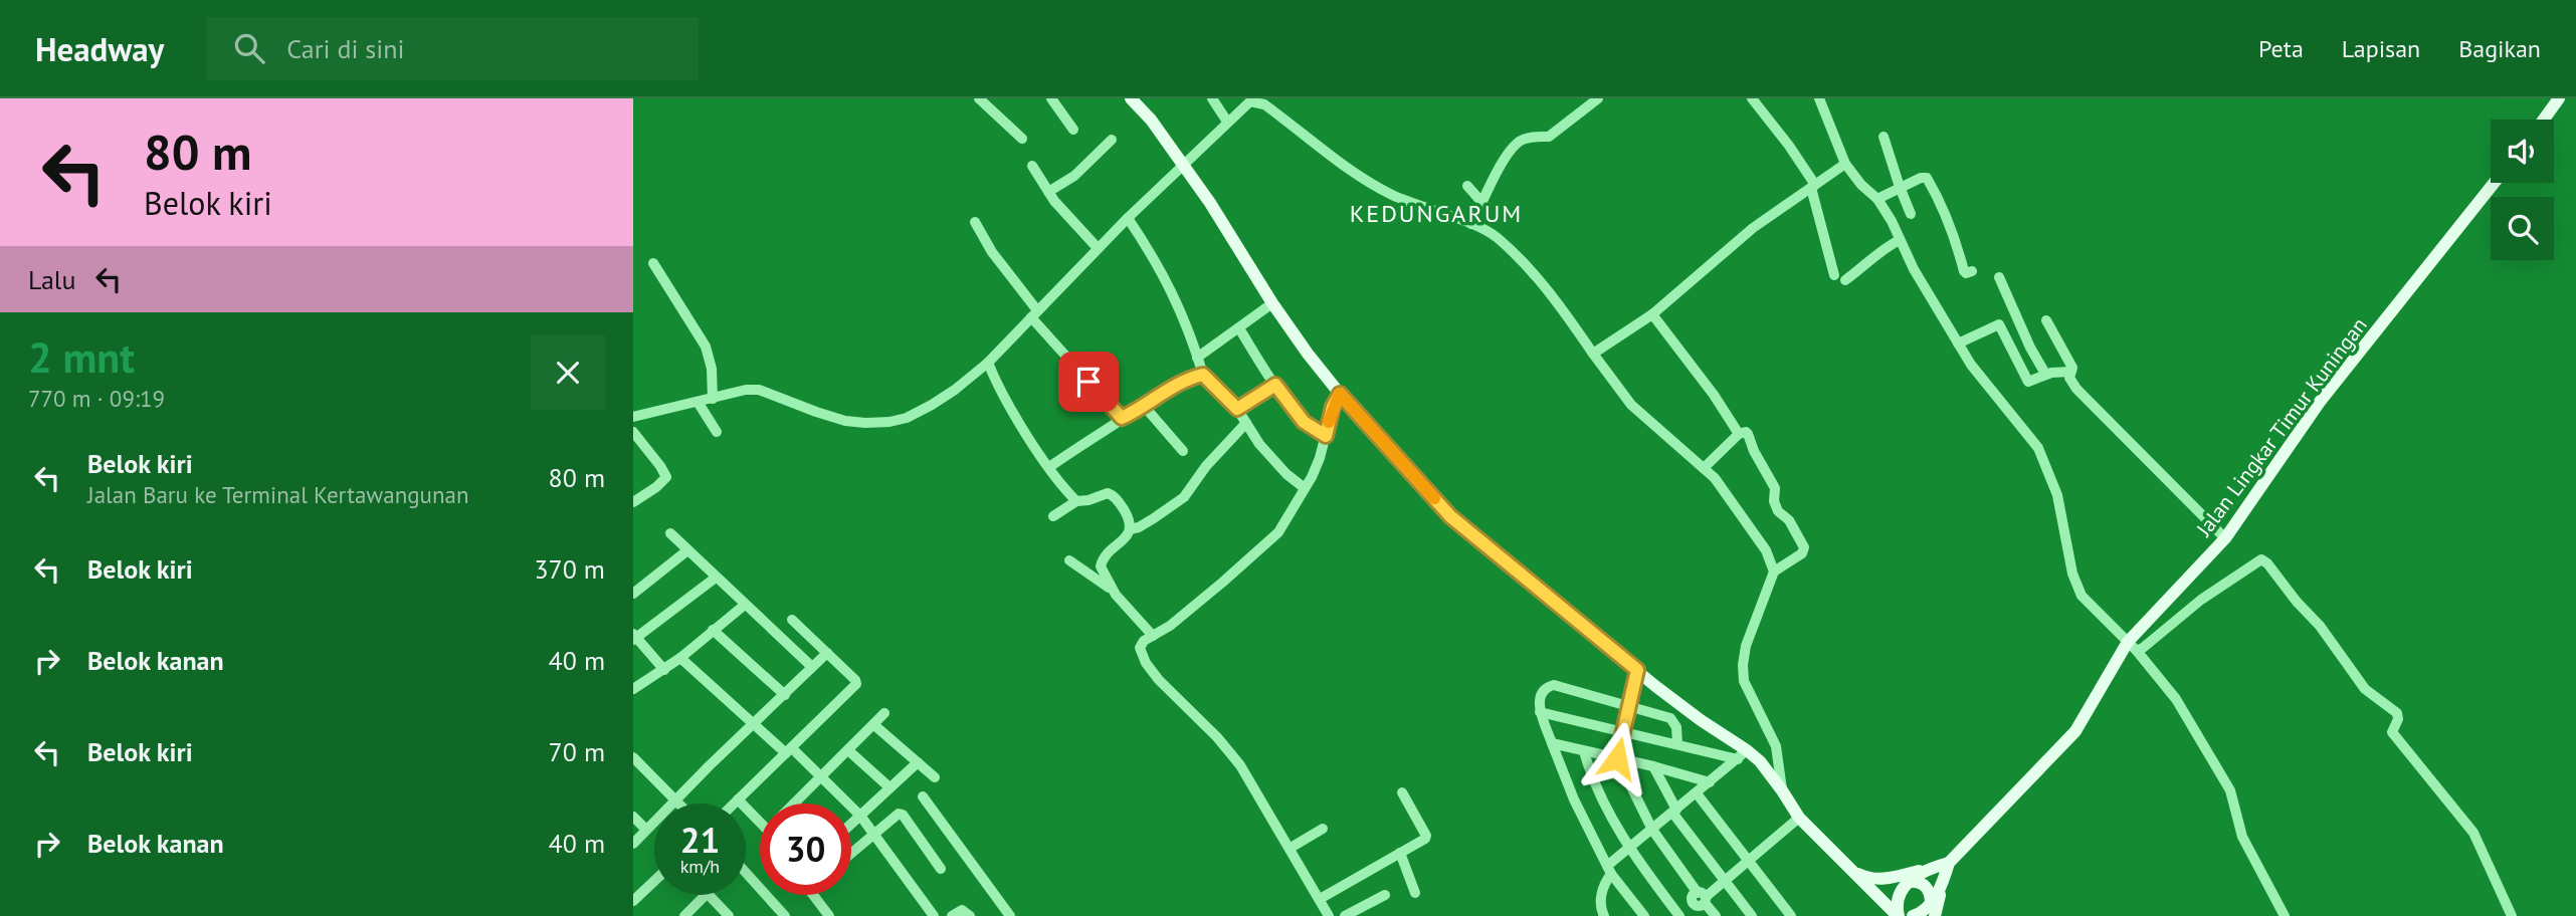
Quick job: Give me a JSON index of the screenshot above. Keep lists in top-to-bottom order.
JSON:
{
  "streets": {
    "main road": ["Jalan Lingkar Timur Kuningan"]
  },
  "districts": ["KEDUNGARUM"],
  "page": {
    "header": "Headway",
    "search": "Cari di sini",
    "nav": ["Peta", "Lapisan", "Bagikan"],
    "turn": ["80 m", "Belok kiri"],
    "then": "Lalu",
    "heading": ["2 mnt", "770 m · 09:19"],
    "list": [
      {
        "name": "Belok kiri",
        "note": "Jalan Baru ke Terminal Kertawangunan",
        "value": "80 m"
      },
      {
        "name": "Belok kiri",
        "value": "370 m"
      },
      {
        "name": "Belok kanan",
        "value": "40 m"
      },
      {
        "name": "Belok kiri",
        "value": "70 m"
      },
      {
        "name": "Belok kanan",
        "value": "40 m"
      }
    ],
    "speed": "21 km/h",
    "limit": "30"
  }
}
